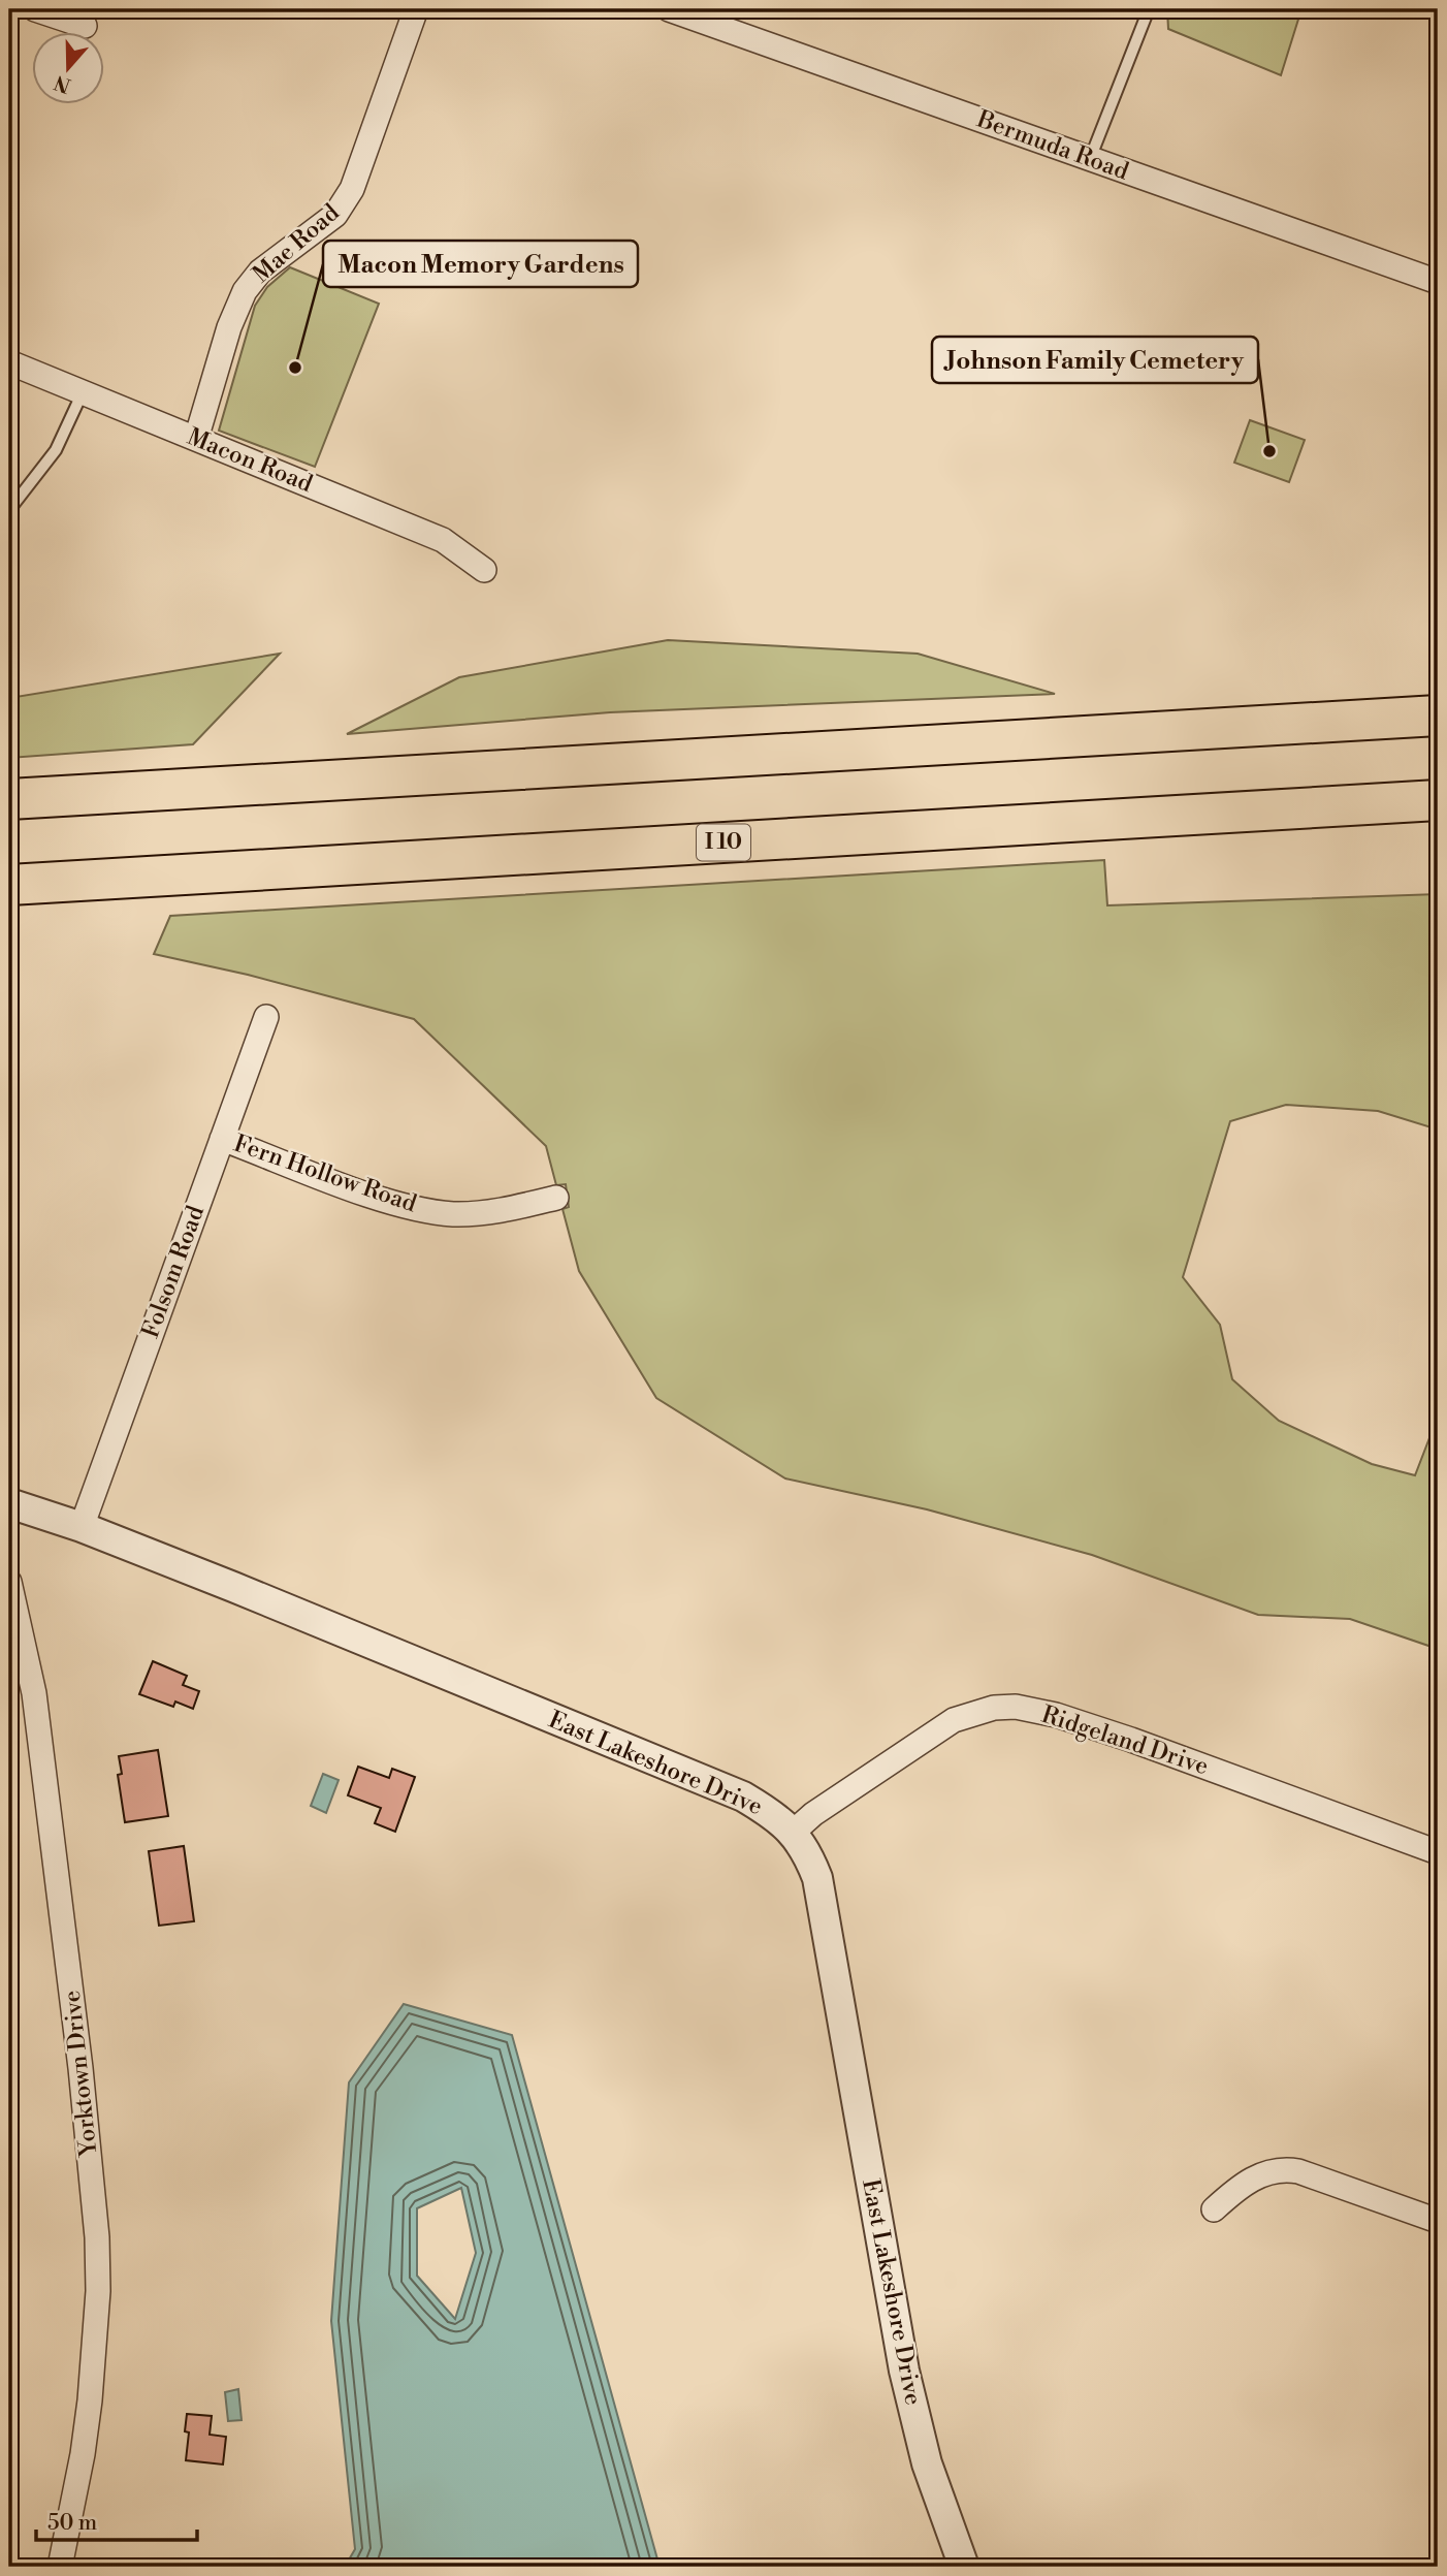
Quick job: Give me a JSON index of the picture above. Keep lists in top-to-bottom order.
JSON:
{
  "streets": {
    "highway": ["I 10"],
    "street": [
      "Bermuda Road",
      "Mae Road",
      "Macon Road",
      "Fern Hollow Road",
      "Folsom Road",
      "Ridgeland Drive",
      "East Lakeshore Drive",
      "Yorktown Drive"
    ]
  },
  "crossings": [
    ["Mae Road", "Macon Road"],
    ["Fern Hollow Road", "Folsom Road"],
    ["Folsom Road", "East Lakeshore Drive"],
    ["Ridgeland Drive", "East Lakeshore Drive"]
  ],
  "places": ["Macon Memory Gardens", "Johnson Family Cemetery"],
  "scale_bar": "50 m",
  "north": "bottom"
}
